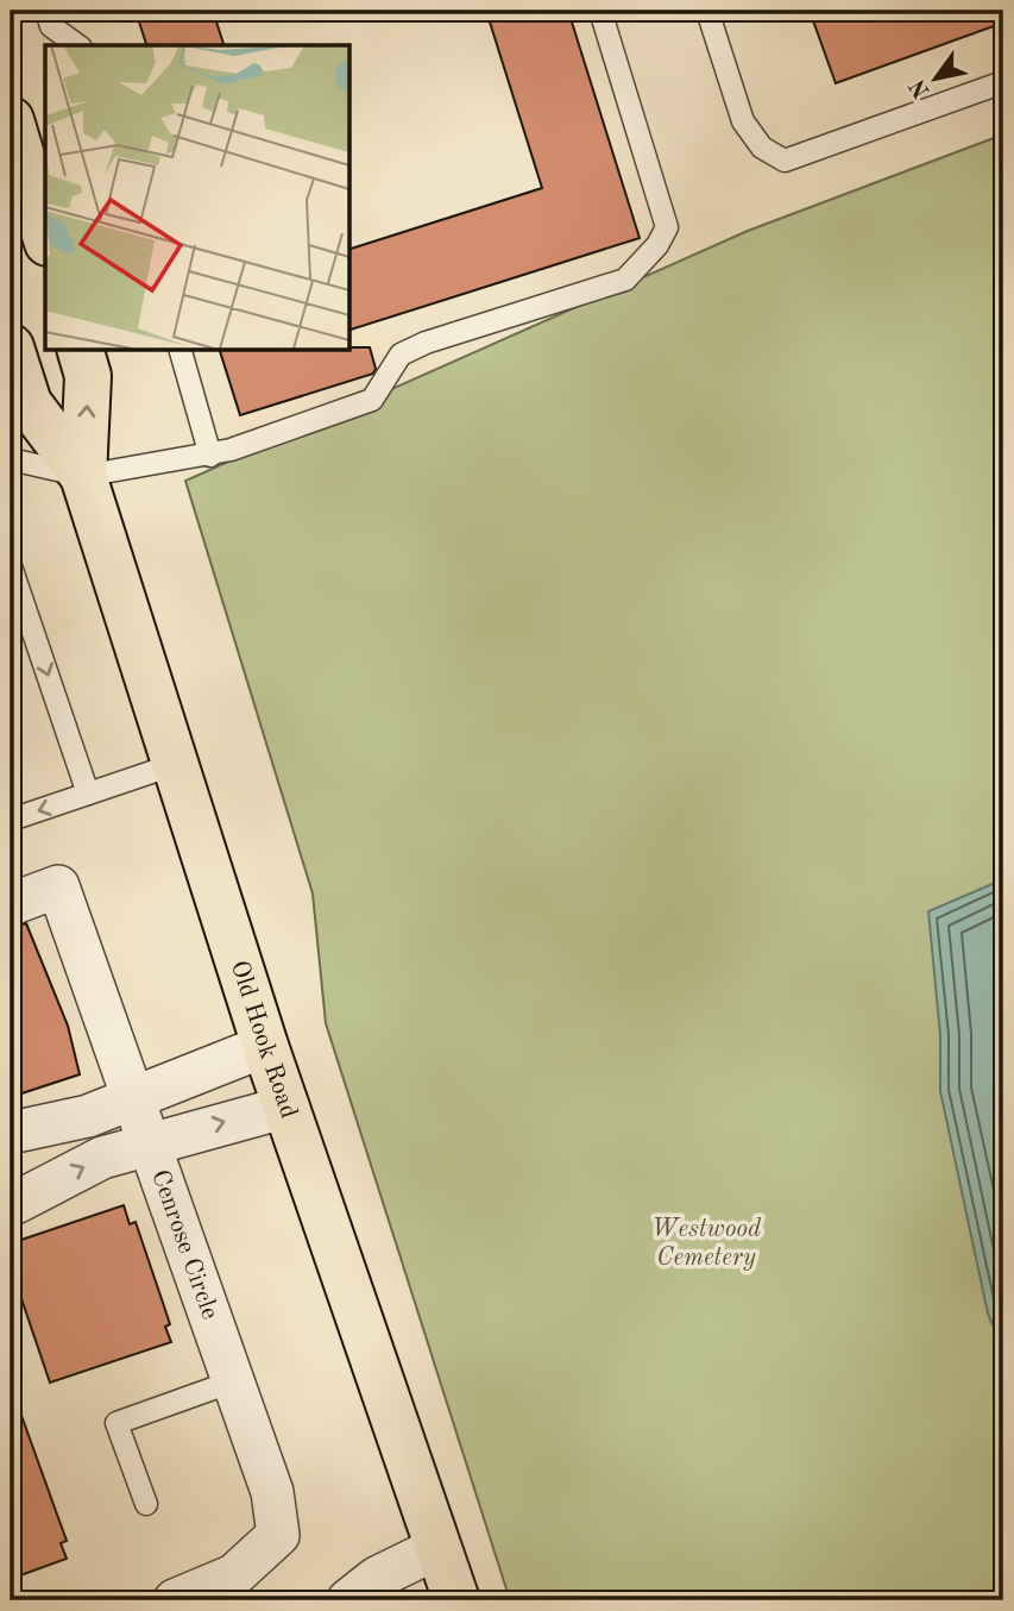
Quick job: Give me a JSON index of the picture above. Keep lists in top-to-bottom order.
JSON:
{
  "streets": {
    "main road": ["Old Hook Road"],
    "street": ["Cenrose Circle"]
  },
  "parks": ["Westwood Cemetery"],
  "north": "bottom left"
}
